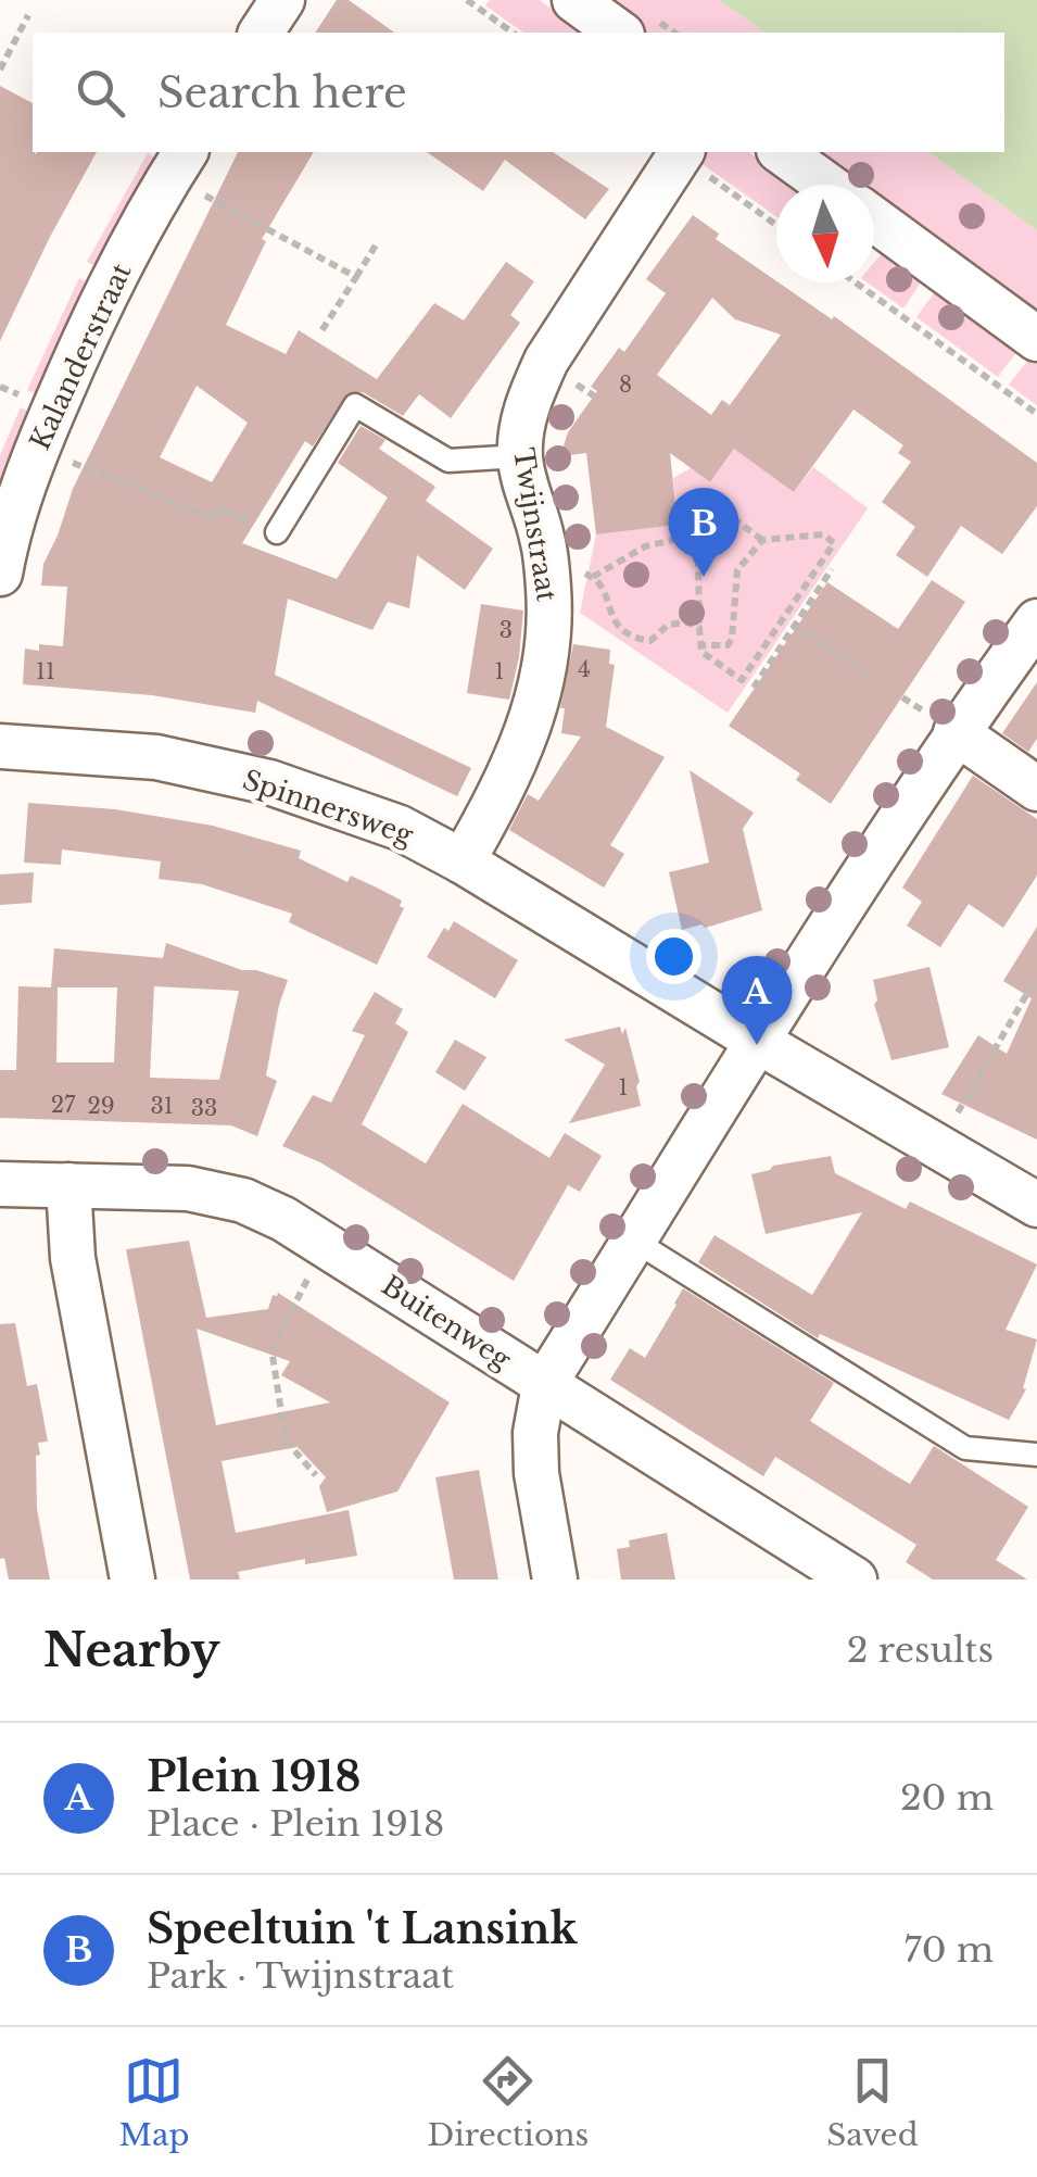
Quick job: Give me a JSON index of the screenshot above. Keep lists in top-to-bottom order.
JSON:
{
  "streets": {
    "street": [
      "Kalanderstraat",
      "Twijnstraat",
      "Spinnersweg",
      "Buitenweg"
    ]
  },
  "crossings": [
    ["Twijnstraat", "Spinnersweg"]
  ],
  "house_numbers": [
    "8",
    "3",
    "4",
    "11",
    "1",
    "1",
    "27",
    "29",
    "31",
    "33"
  ],
  "north": "bottom",
  "page": {
    "search": "Search here",
    "pins": ["B", "A"],
    "heading": ["Nearby", "2 results"],
    "list": [
      {
        "mark": "A",
        "name": "Plein 1918",
        "note": "Place · Plein 1918",
        "value": "20 m"
      },
      {
        "mark": "B",
        "name": "Speeltuin 't Lansink",
        "note": "Park · Twijnstraat",
        "value": "70 m"
      }
    ],
    "nav": ["Map", "Directions", "Saved"]
  }
}
